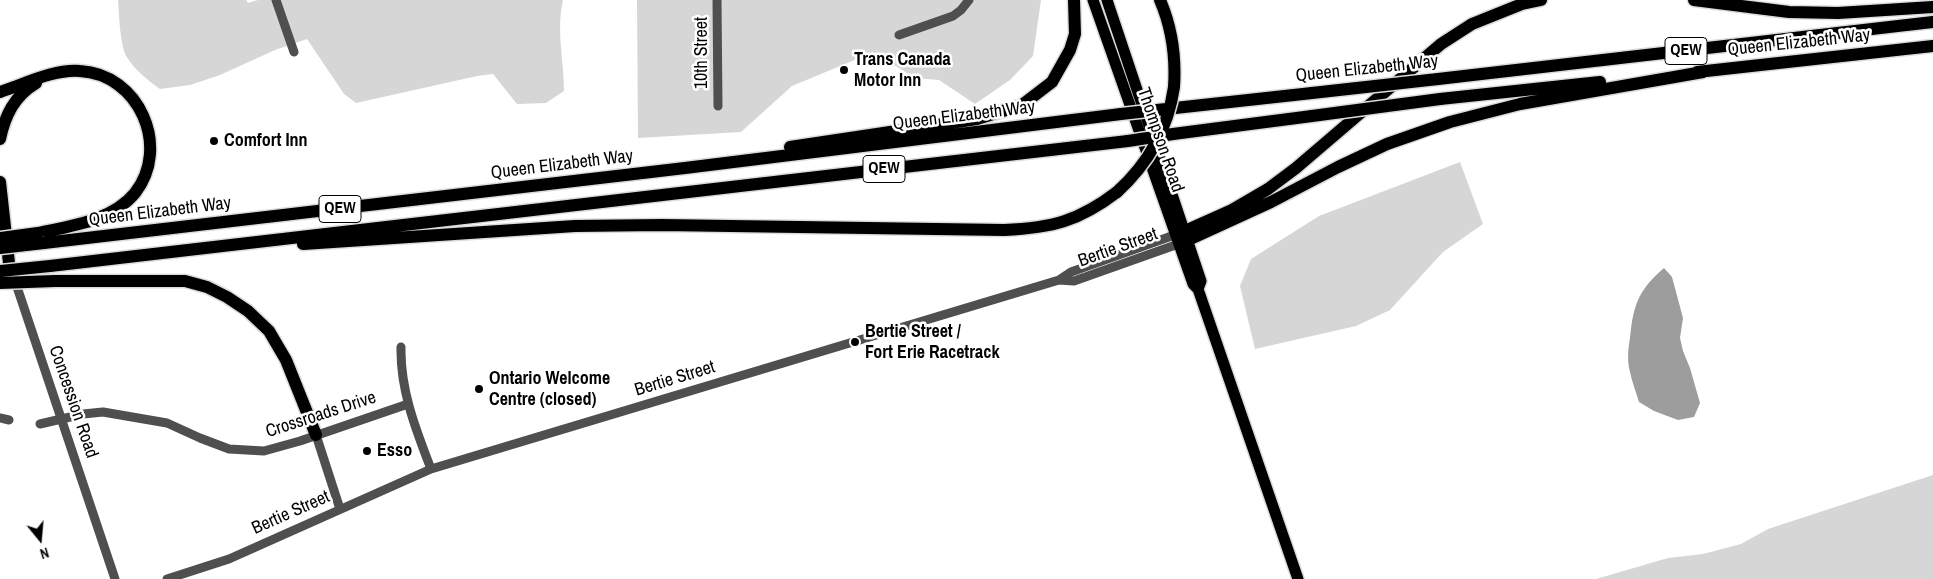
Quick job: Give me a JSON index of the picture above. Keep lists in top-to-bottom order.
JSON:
{
  "streets": {
    "highway": ["Queen Elizabeth Way", "QEW"],
    "main road": ["Thompson Road"],
    "street": [
      "10th Street",
      "Bertie Street",
      "Concession Road",
      "Crossroads Drive"
    ]
  },
  "crossings": [
    ["Queen Elizabeth Way", "Concession Road"],
    ["Thompson Road", "Bertie Street"],
    ["Concession Road", "Crossroads Drive"]
  ],
  "places": [
    "Trans Canada Motor Inn",
    "Comfort Inn",
    "Bertie Street / Fort Erie Racetrack",
    "Ontario Welcome Centre (closed)",
    "Esso"
  ],
  "north": "bottom"
}
